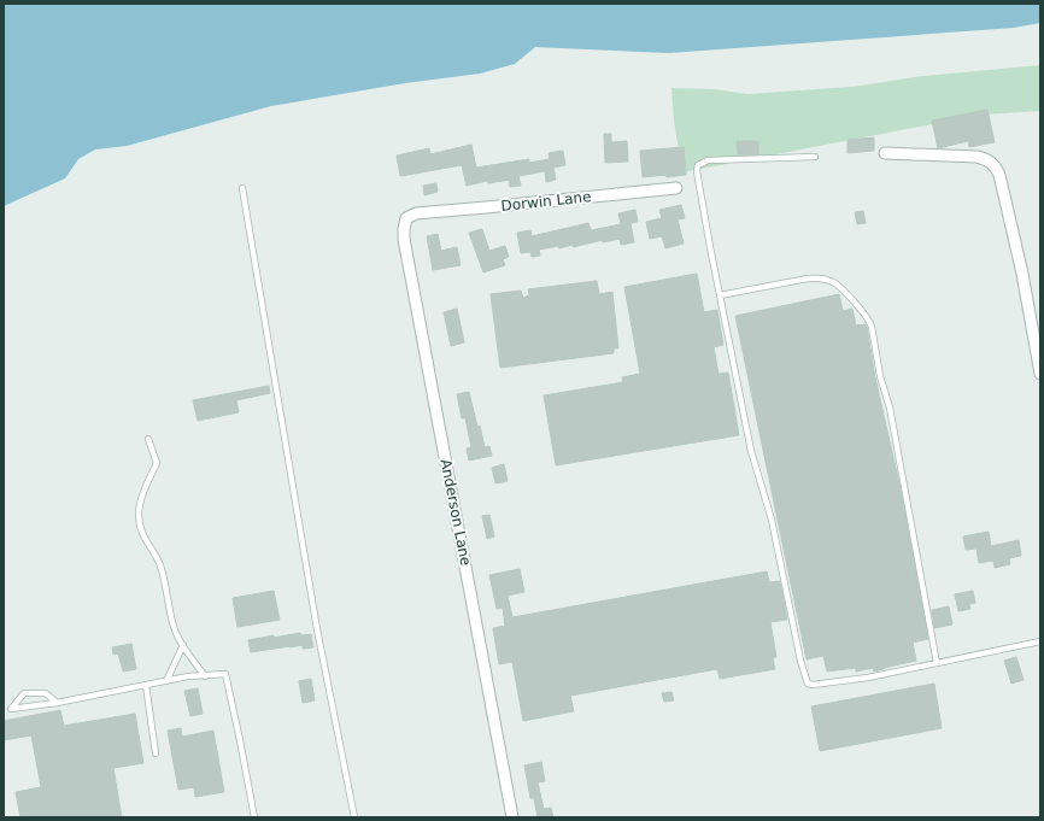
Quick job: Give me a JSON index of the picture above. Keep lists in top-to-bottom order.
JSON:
{
  "streets": {
    "street": ["Dorwin Lane", "Anderson Lane"]
  },
  "crossings": [
    ["Dorwin Lane", "Anderson Lane"]
  ]
}
